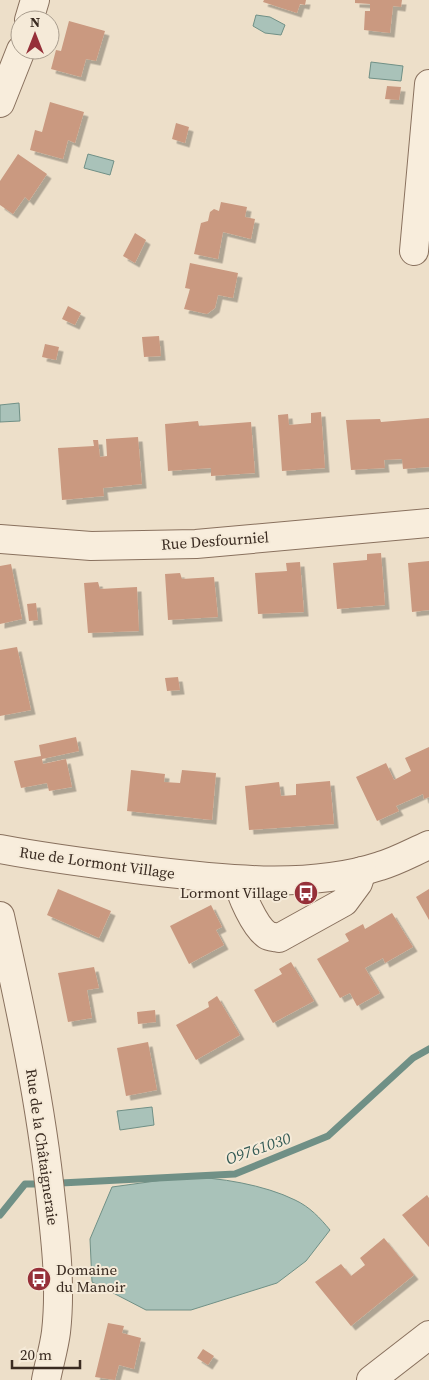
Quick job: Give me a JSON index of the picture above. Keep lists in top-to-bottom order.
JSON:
{
  "streets": {
    "street": ["Rue Desfourniel", "Rue de Lormont Village", "Rue de la Châtaigneraie"]
  },
  "water": ["O9761030"],
  "places": {
    "bus stop": ["Lormont Village", "Domaine du Manoir"]
  },
  "scale_bar": "20 m",
  "north": "top"
}
